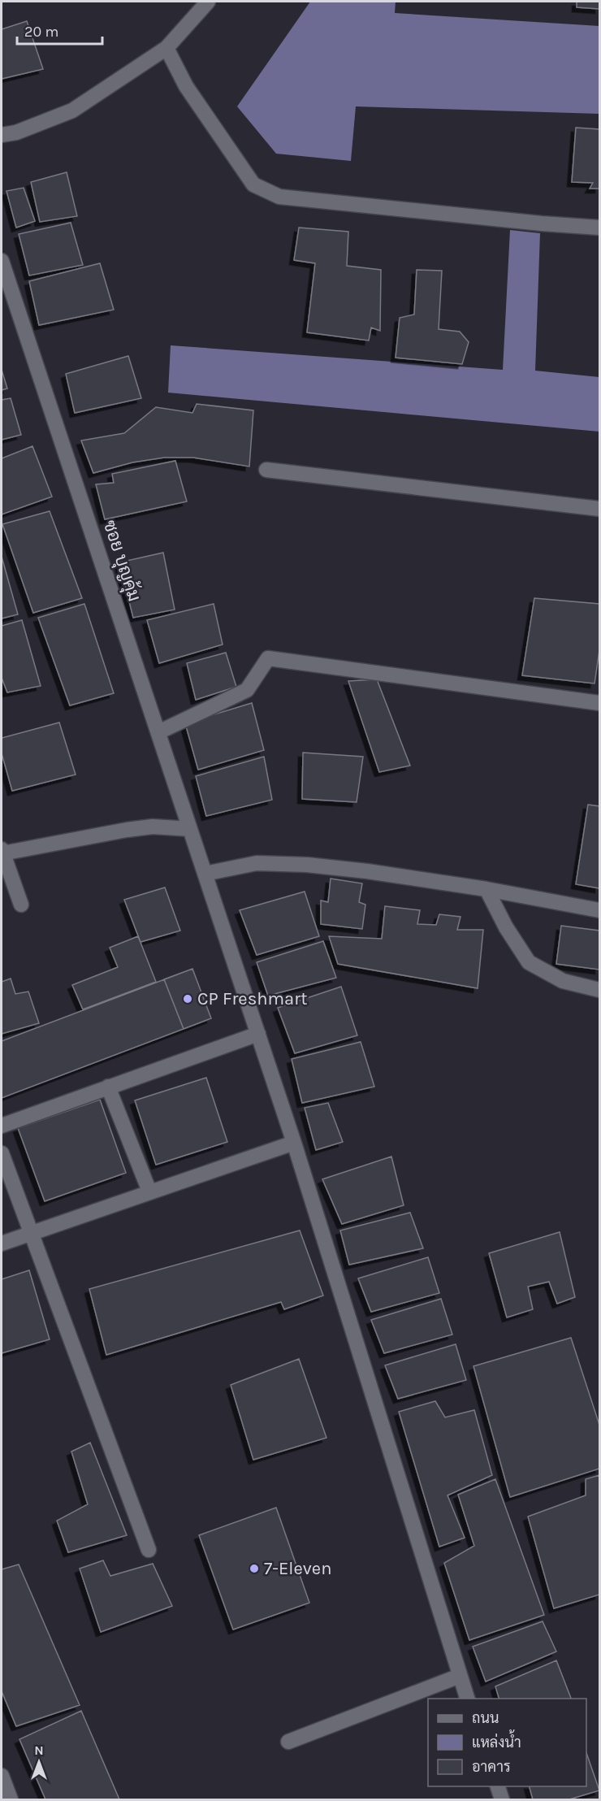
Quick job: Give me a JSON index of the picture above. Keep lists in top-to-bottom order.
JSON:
{
  "streets": {
    "street": ["ซอย บุญคุ้ม"]
  },
  "places": ["CP Freshmart", "7-Eleven"],
  "legend": ["ถนน", "แหล่งน้ำ", "อาคาร"],
  "scale_bar": "20 m",
  "north": "top"
}
